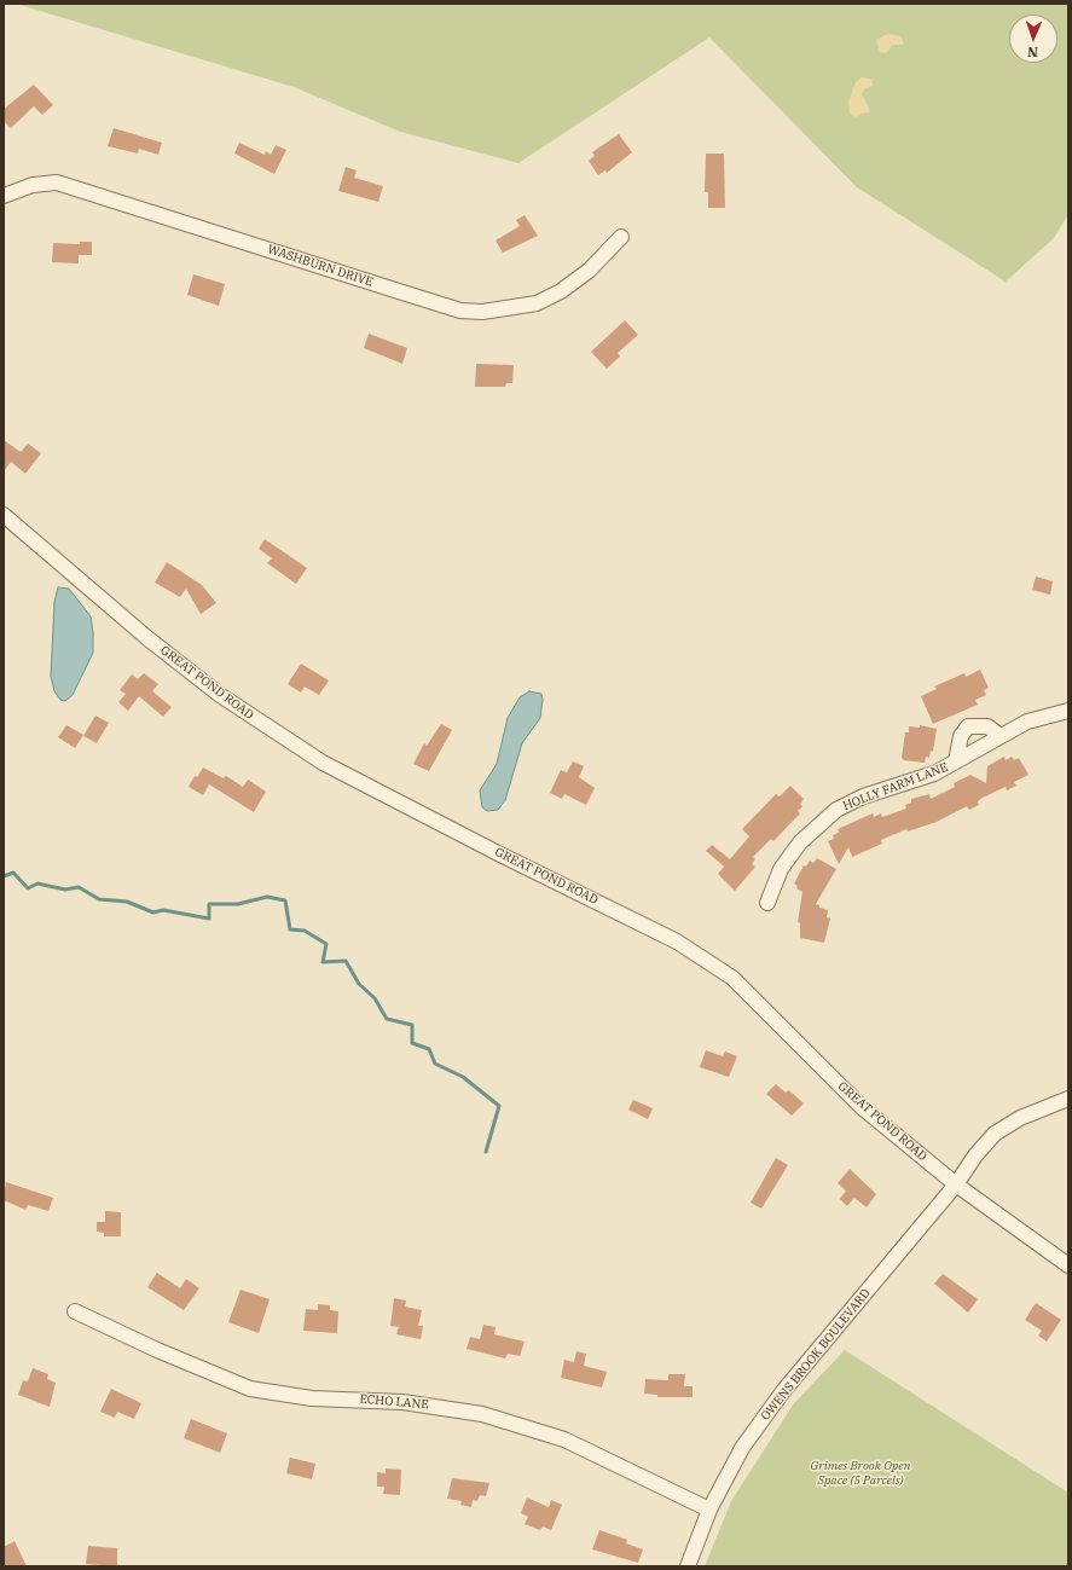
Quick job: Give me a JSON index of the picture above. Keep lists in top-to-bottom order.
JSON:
{
  "streets": {
    "street": [
      "WASHBURN DRIVE",
      "GREAT POND ROAD",
      "HOLLY FARM LANE",
      "OWENS BROOK BOULEVARD",
      "ECHO LANE"
    ]
  },
  "crossings": [
    ["GREAT POND ROAD", "OWENS BROOK BOULEVARD"],
    ["OWENS BROOK BOULEVARD", "ECHO LANE"]
  ],
  "parks": ["Grimes Brook Open Space (5 Parcels)"],
  "north": "bottom"
}
